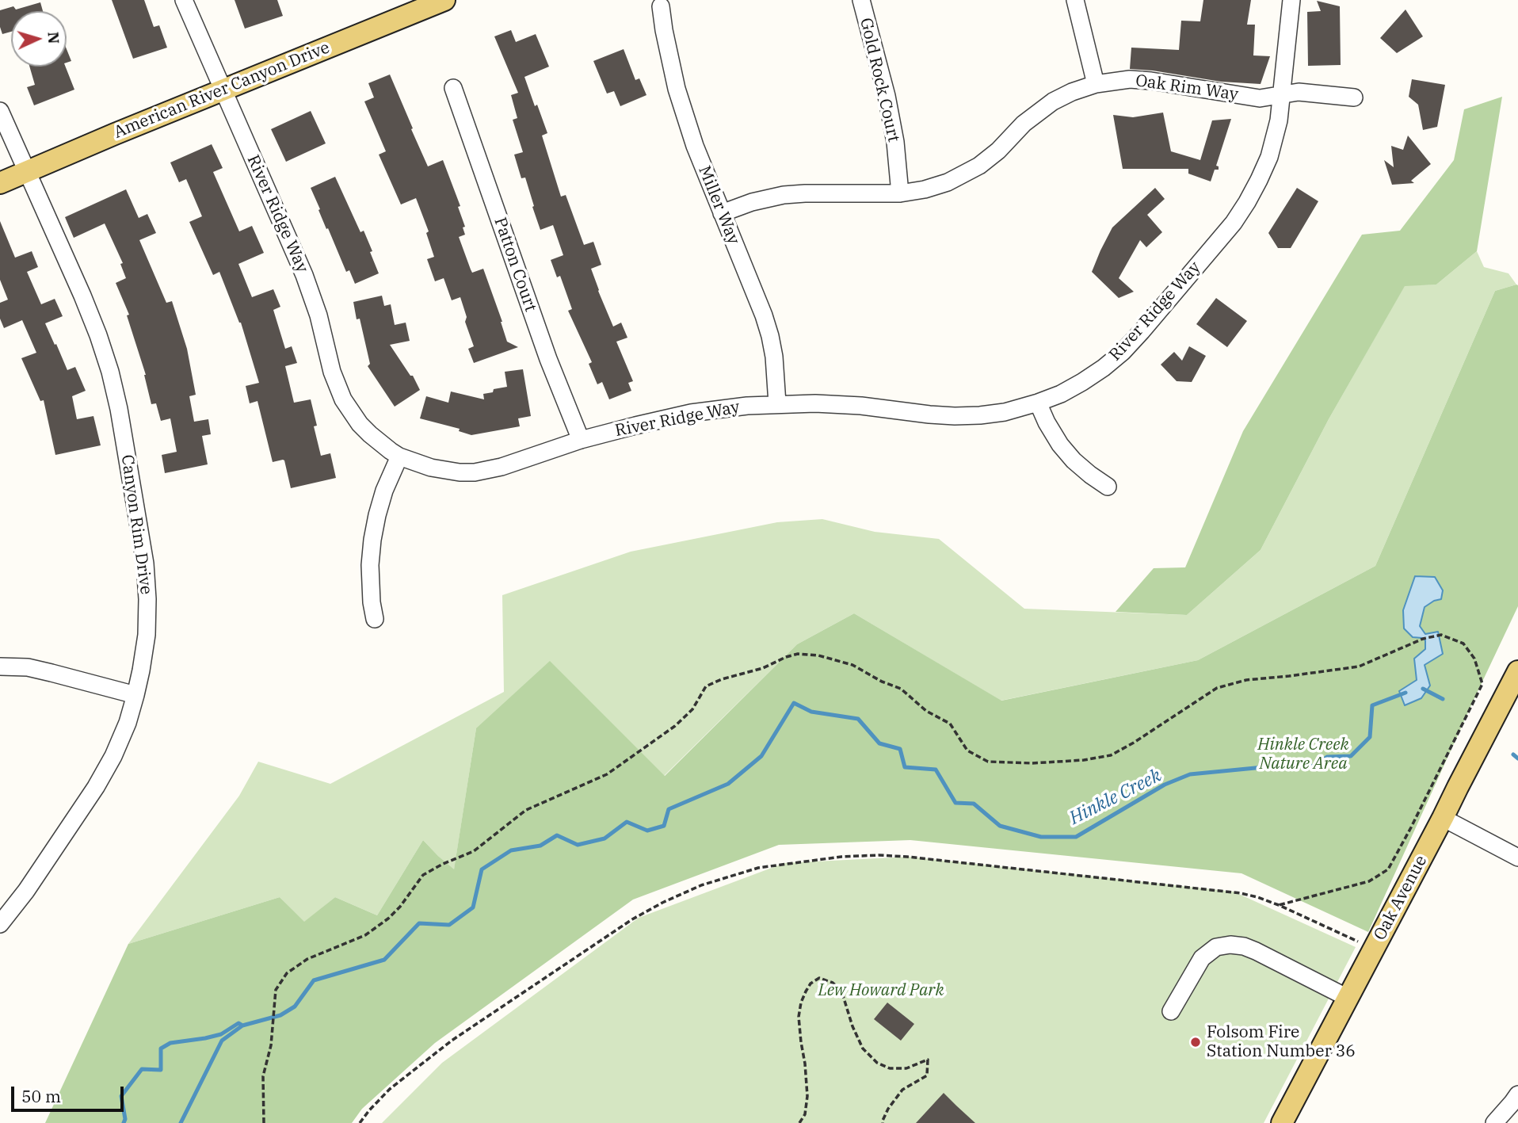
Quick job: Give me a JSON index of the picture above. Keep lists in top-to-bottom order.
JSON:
{
  "streets": {
    "main road": ["American River Canyon Drive", "Oak Avenue"],
    "street": [
      "Gold Rock Court",
      "Oak Rim Way",
      "Miller Way",
      "River Ridge Way",
      "Patton Court",
      "Canyon Rim Drive"
    ]
  },
  "crossings": [
    ["Gold Rock Court", "Oak Rim Way"],
    ["Oak Rim Way", "Miller Way"],
    ["Oak Rim Way", "River Ridge Way"],
    ["American River Canyon Drive", "River Ridge Way"],
    ["American River Canyon Drive", "Canyon Rim Drive"],
    ["Miller Way", "River Ridge Way"],
    ["River Ridge Way", "Patton Court"]
  ],
  "water": ["Hinkle Creek"],
  "parks": ["Hinkle Creek Nature Area", "Lew Howard Park"],
  "places": ["Folsom Fire Station Number 36"],
  "scale_bar": "50 m",
  "north": "right"
}
